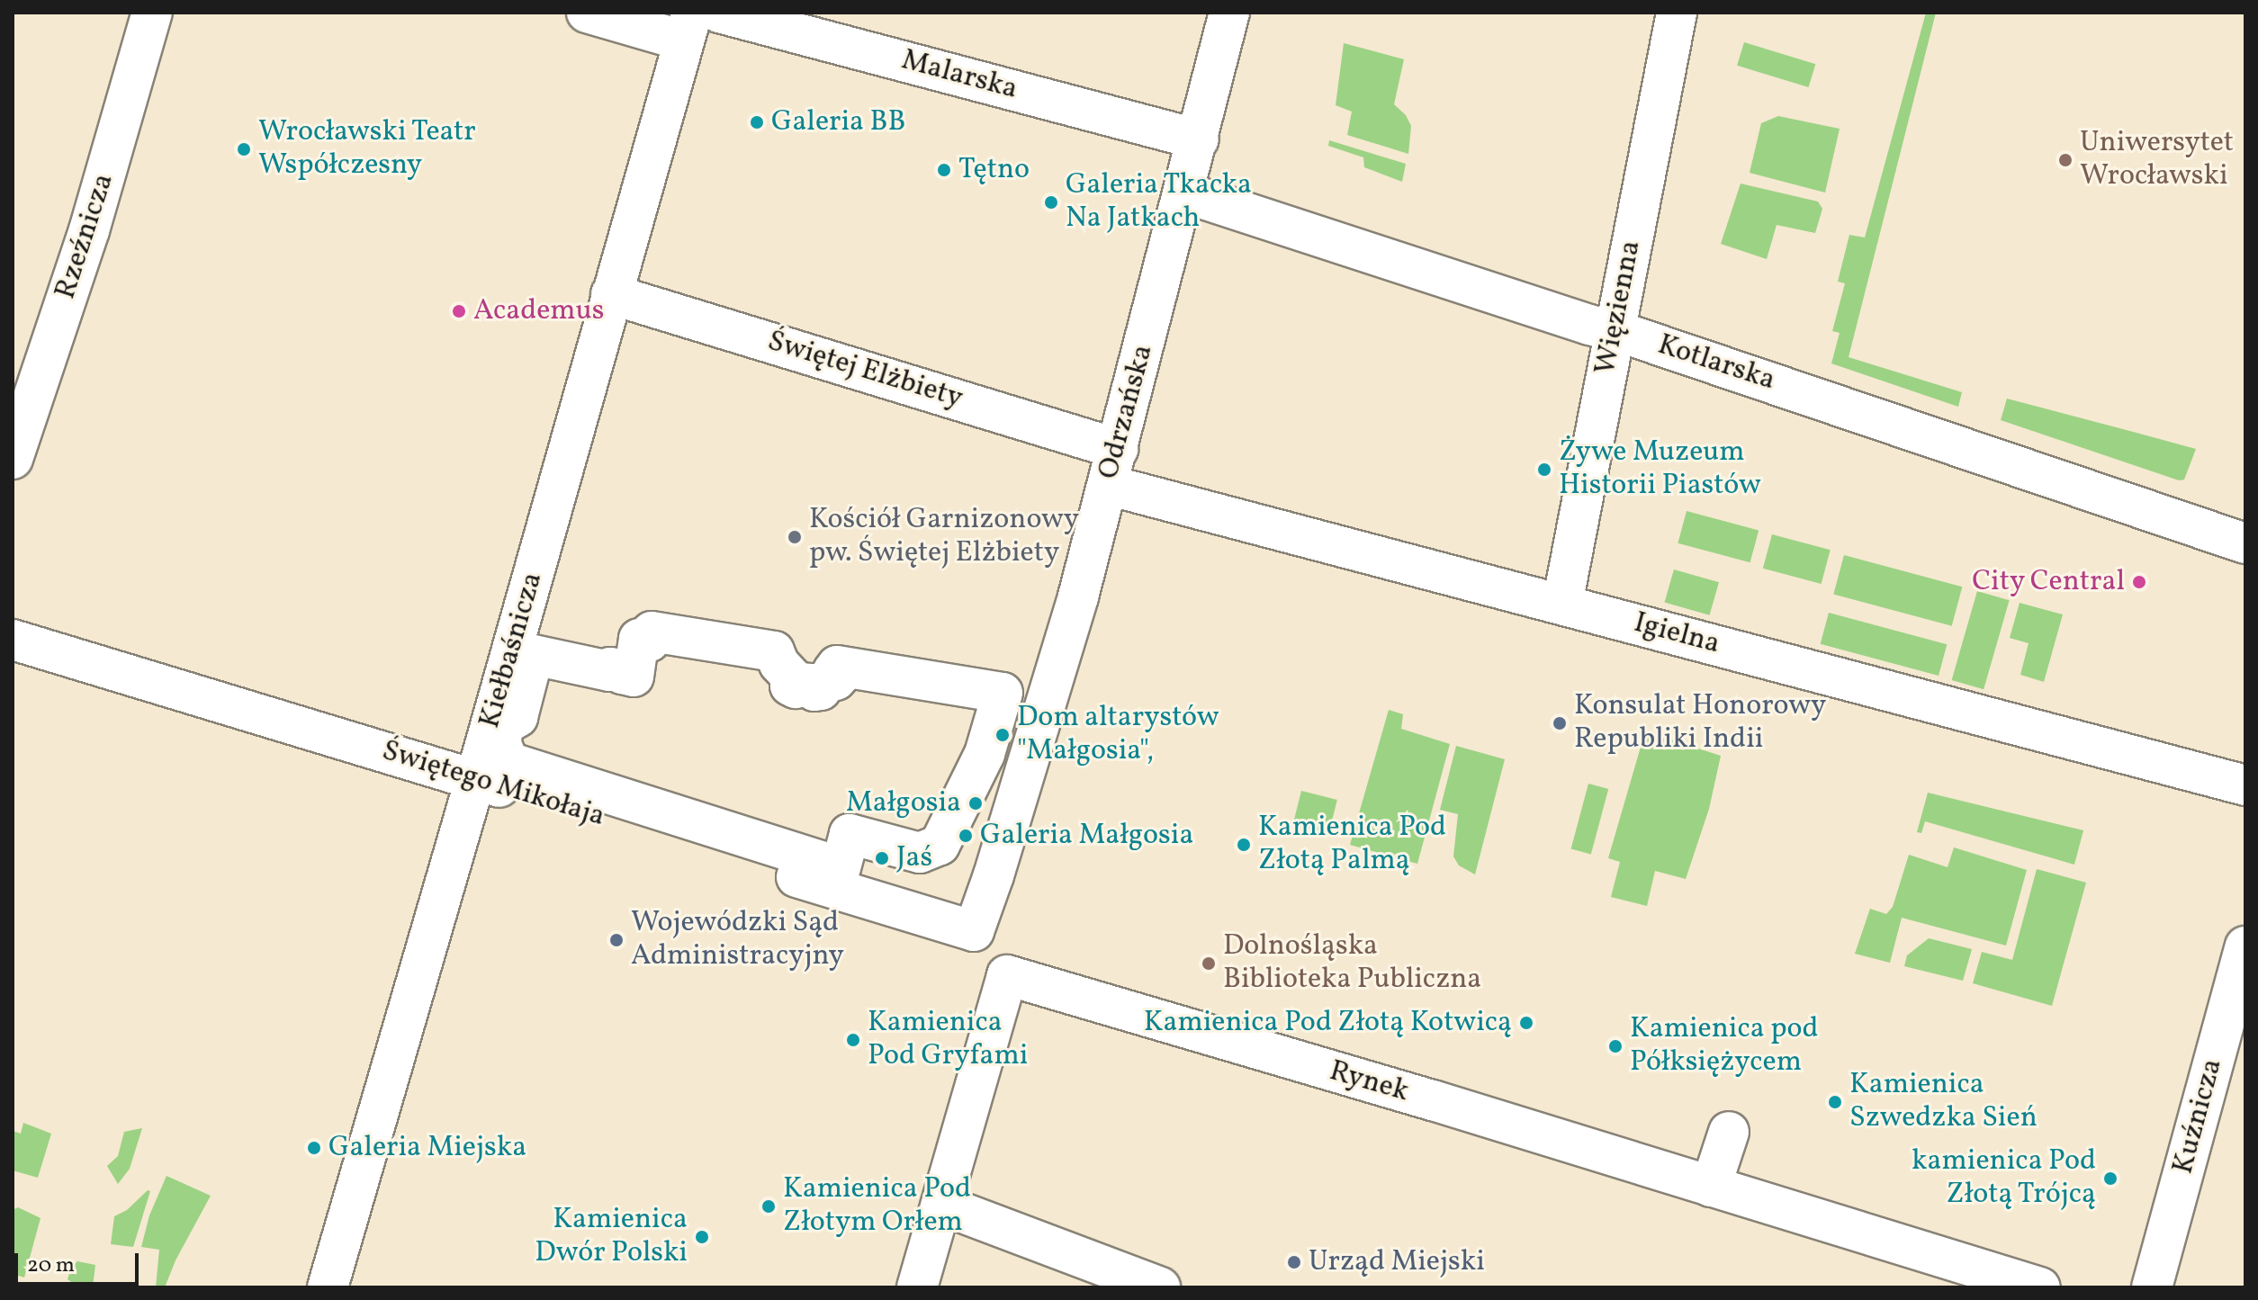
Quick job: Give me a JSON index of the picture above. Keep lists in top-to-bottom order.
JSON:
{
  "streets": {
    "street": [
      "Malarska",
      "Rzeźnicza",
      "Więzienna",
      "Kotlarska",
      "Świętej Elżbiety",
      "Odrzańska",
      "Igielna",
      "Kiełbaśnicza",
      "Świętego Mikołaja",
      "Rynek",
      "Kuźnicza"
    ]
  },
  "crossings": [
    ["Malarska", "Odrzańska"],
    ["Więzienna", "Kotlarska"],
    ["Więzienna", "Igielna"],
    ["Kotlarska", "Odrzańska"],
    ["Świętej Elżbiety", "Odrzańska"],
    ["Świętej Elżbiety", "Igielna"],
    ["Świętej Elżbiety", "Kiełbaśnicza"],
    ["Odrzańska", "Igielna"],
    ["Odrzańska", "Świętego Mikołaja"],
    ["Kiełbaśnicza", "Świętego Mikołaja"]
  ],
  "places": [
    "Galeria BB",
    "Wrocławski Teatr Współczesny",
    "Uniwersytet Wrocławski",
    "Tętno",
    "Galeria Tkacka Na Jatkach",
    "Academus",
    "Żywe Muzeum Historii Piastów",
    "Kościół Garnizonowy pw. Świętej Elżbiety",
    "City Central",
    "Konsulat Honorowy Republiki Indii",
    "Dom altarystów \"Małgosia\",",
    "Małgosia",
    "Galeria Małgosia",
    "Kamienica Pod Złotą Palmą",
    "Jaś",
    "Wojewódzki Sąd Administracyjny",
    "Dolnośląska Biblioteka Publiczna",
    "Kamienica Pod Złotą Kotwicą",
    "Kamienica Pod Gryfami",
    "Kamienica pod Półksiężycem",
    "Kamienica Szwedzka Sień",
    "Galeria Miejska",
    "kamienica Pod Złotą Trójcą",
    "Kamienica Pod Złotym Orłem",
    "Kamienica Dwór Polski",
    "Urząd Miejski"
  ],
  "scale_bar": "20 m"
}
